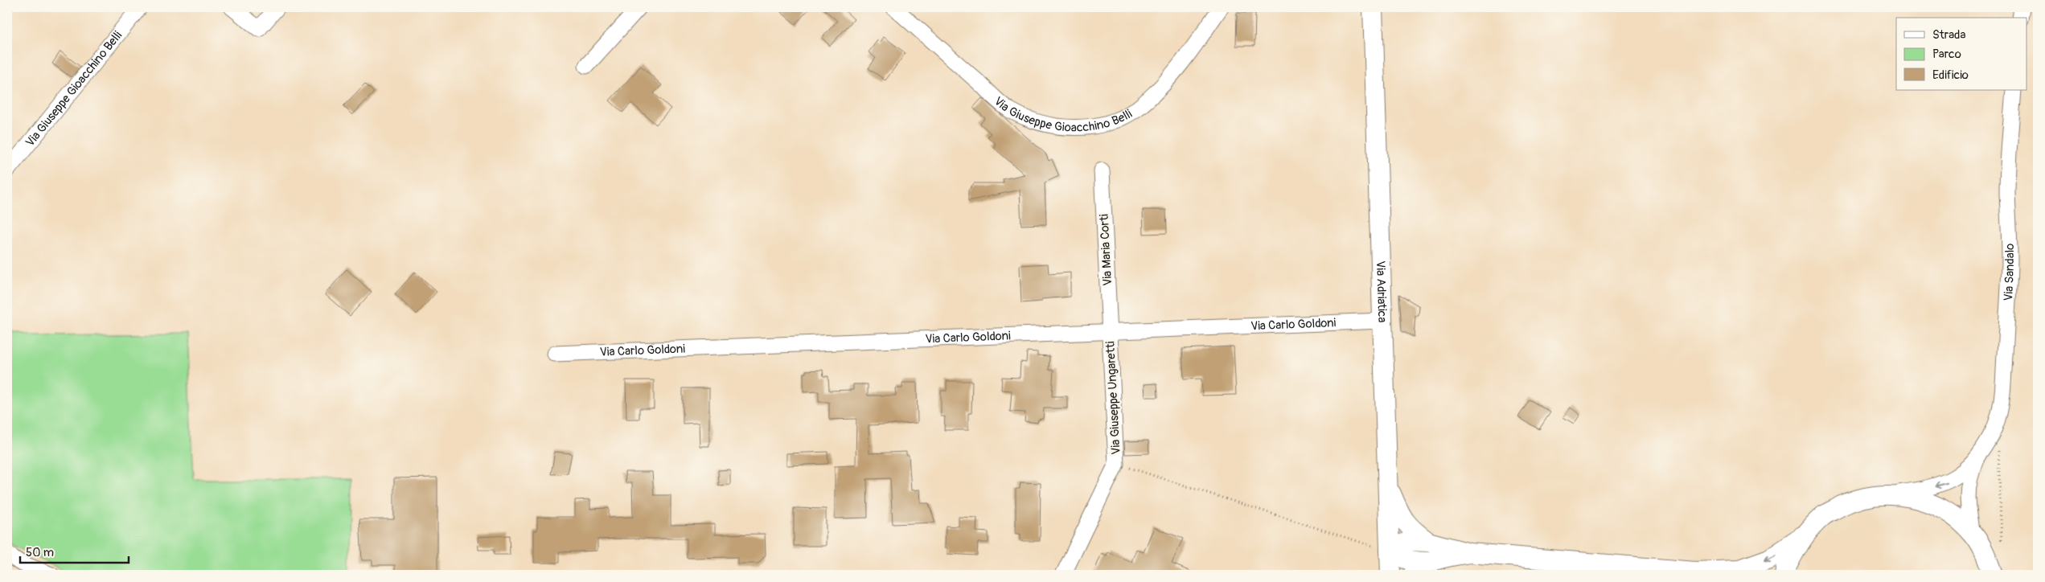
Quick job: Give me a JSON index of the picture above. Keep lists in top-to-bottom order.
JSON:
{
  "streets": {
    "street": [
      "Via Giuseppe Gioacchino Belli",
      "Via Maria Corti",
      "Via Sandalo",
      "Via Adriatica",
      "Via Carlo Goldoni",
      "Via Giuseppe Ungaretti"
    ]
  },
  "crossings": [
    ["Via Maria Corti", "Via Carlo Goldoni"],
    ["Via Maria Corti", "Via Giuseppe Ungaretti"],
    ["Via Adriatica", "Via Carlo Goldoni"],
    ["Via Carlo Goldoni", "Via Giuseppe Ungaretti"]
  ],
  "legend": ["Strada", "Parco", "Edificio"],
  "scale_bar": "50 m"
}
